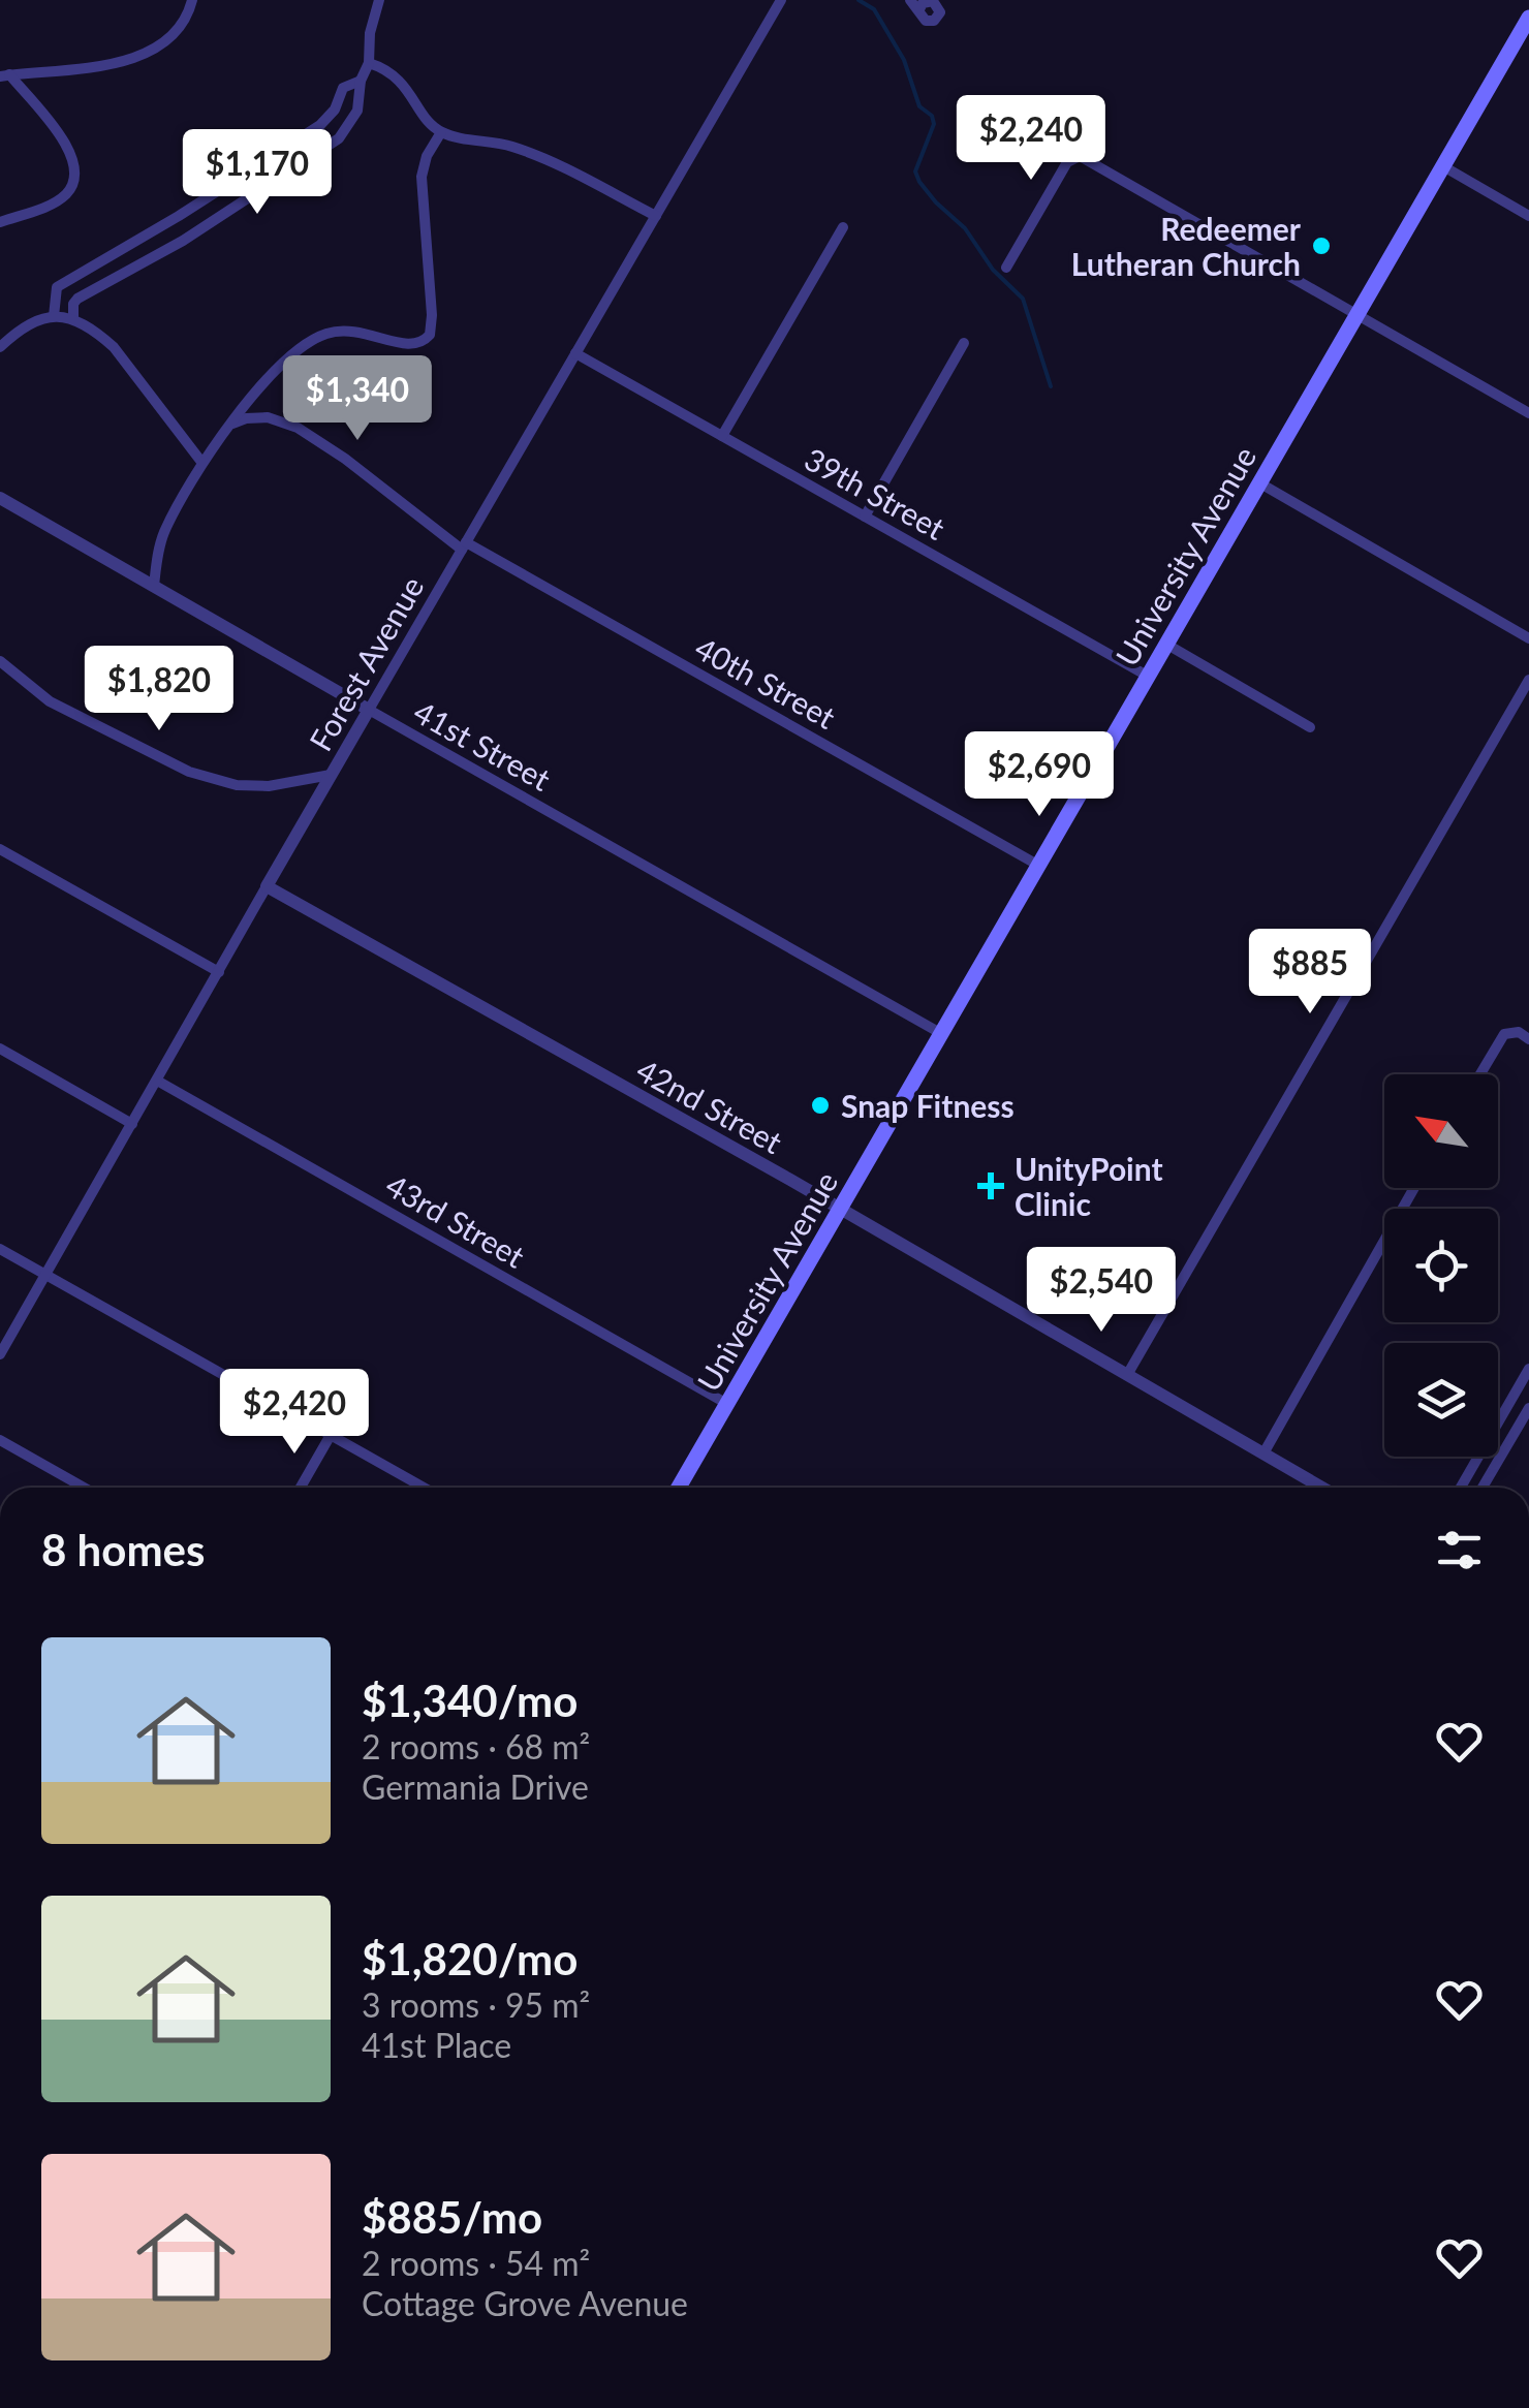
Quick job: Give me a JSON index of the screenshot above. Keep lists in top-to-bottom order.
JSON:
{
  "streets": {
    "main road": ["University Avenue"],
    "street": [
      "39th Street",
      "Forest Avenue",
      "40th Street",
      "41st Street",
      "42nd Street",
      "43rd Street"
    ]
  },
  "crossings": [
    ["39th Street", "University Avenue"],
    ["39th Street", "Forest Avenue"],
    ["University Avenue", "40th Street"],
    ["University Avenue", "41st Street"],
    ["University Avenue", "42nd Street"],
    ["University Avenue", "43rd Street"],
    ["Forest Avenue", "40th Street"],
    ["Forest Avenue", "41st Street"],
    ["Forest Avenue", "42nd Street"],
    ["Forest Avenue", "43rd Street"]
  ],
  "places": {
    "other": ["Redeemer Lutheran Church", "Snap Fitness"],
    "health": ["UnityPoint Clinic"]
  },
  "north": "top left",
  "page": {
    "price": [
      "$2,240",
      "$1,170",
      "$1,340",
      "$1,820",
      "$2,690",
      "$885",
      "$2,540",
      "$2,420"
    ],
    "heading": "8 homes",
    "list": [
      {
        "name": "$1,340/mo",
        "note": "2 rooms · 68 m² · Germania Drive"
      },
      {
        "name": "$1,820/mo",
        "note": "3 rooms · 95 m² · 41st Place"
      },
      {
        "name": "$885/mo",
        "note": "2 rooms · 54 m² · Cottage Grove Avenue"
      }
    ]
  }
}
